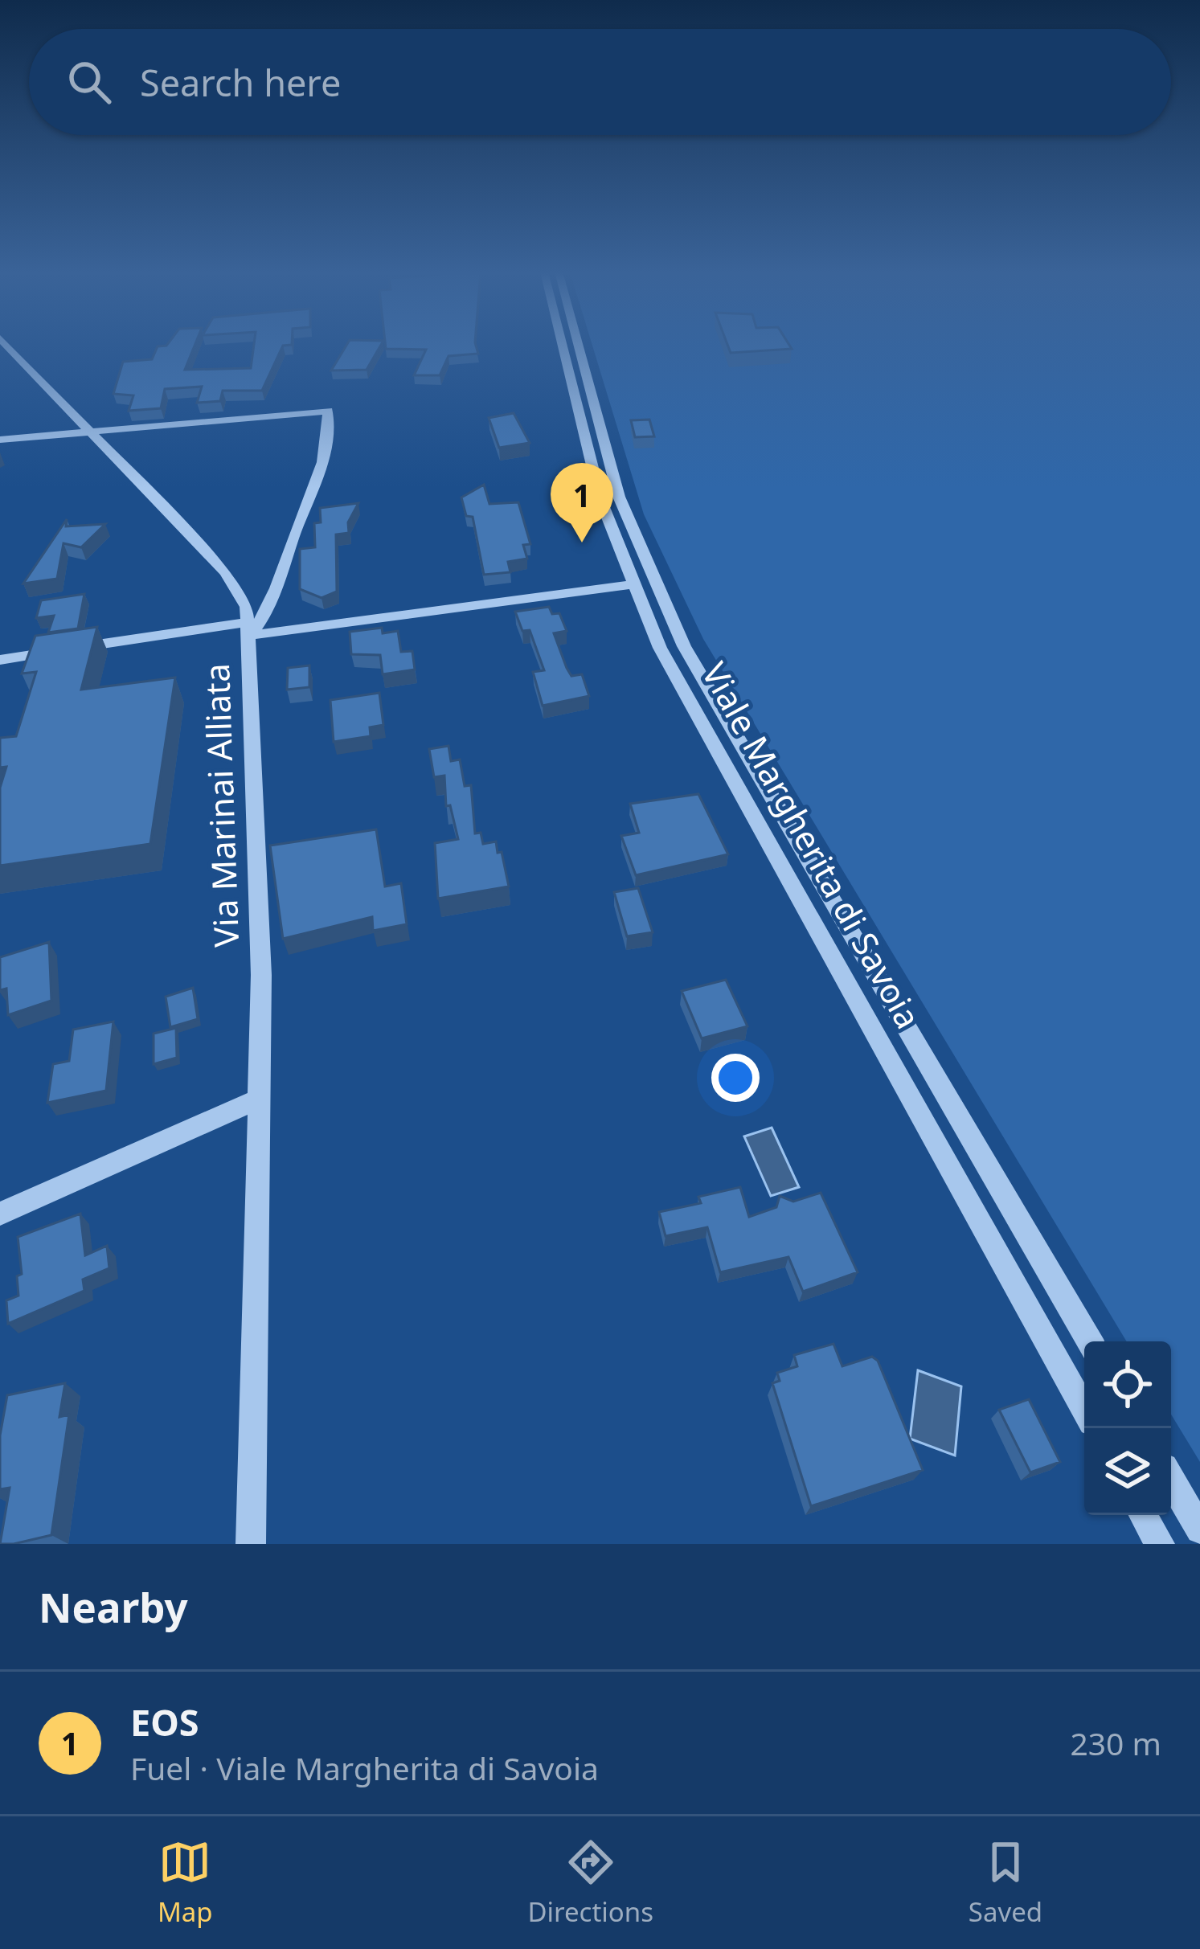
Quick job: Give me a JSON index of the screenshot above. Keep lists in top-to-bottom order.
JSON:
{
  "streets": {
    "street": ["Via Marinai Alliata", "Viale Margherita di Savoia"]
  },
  "page": {
    "search": "Search here",
    "pins": "1",
    "heading": "Nearby",
    "list": [
      {
        "mark": "1",
        "name": "EOS",
        "note": "Fuel · Viale Margherita di Savoia",
        "value": "230 m"
      }
    ],
    "nav": ["Map", "Directions", "Saved"]
  }
}
